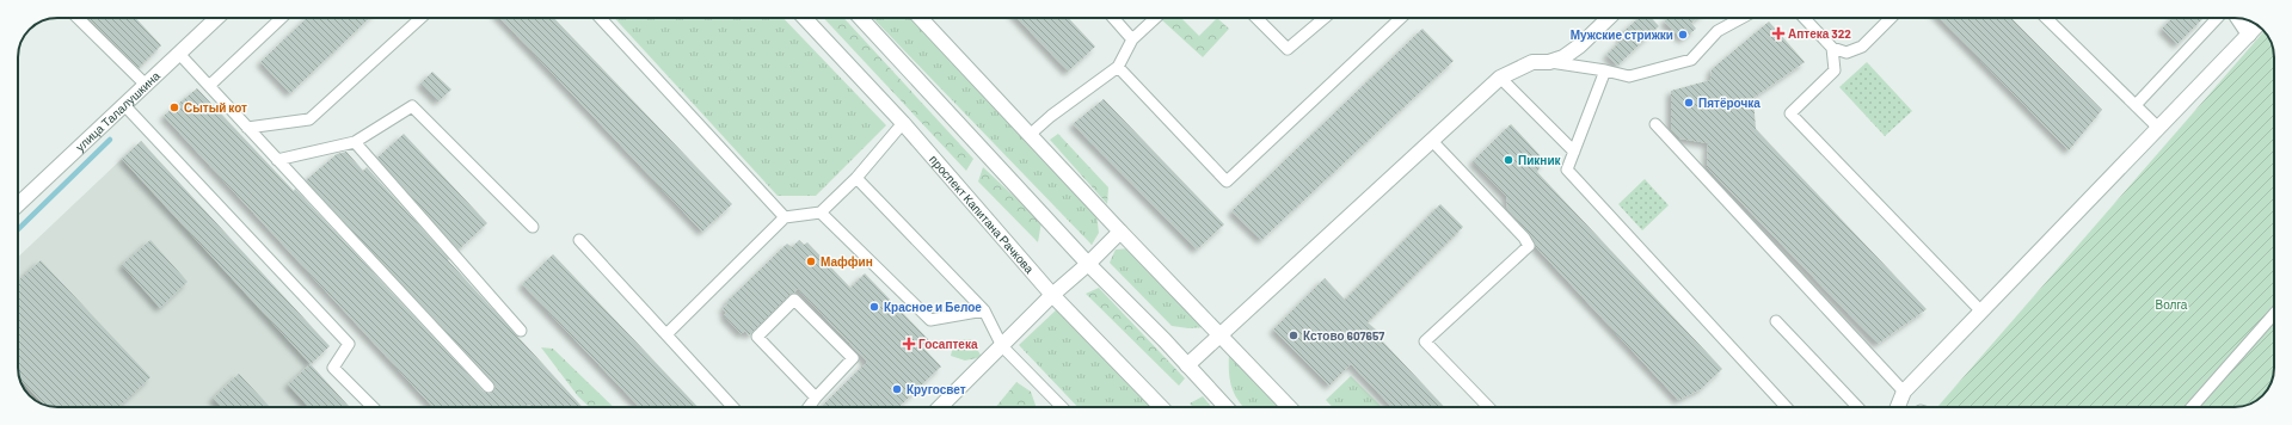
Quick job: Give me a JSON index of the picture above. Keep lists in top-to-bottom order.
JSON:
{
  "streets": {
    "street": ["улица Талалушкина", "проспект Капитана Рачкова"]
  },
  "parks": ["Волга"],
  "places": {
    "health": ["Аптека 322", "Госаптека"],
    "other": [
      "Мужские стрижки",
      "Пятёрочка",
      "Сытый кот",
      "Пикник",
      "Маффин",
      "Красное и Белое",
      "Кстово 607657",
      "Кругосвет"
    ]
  }
}
